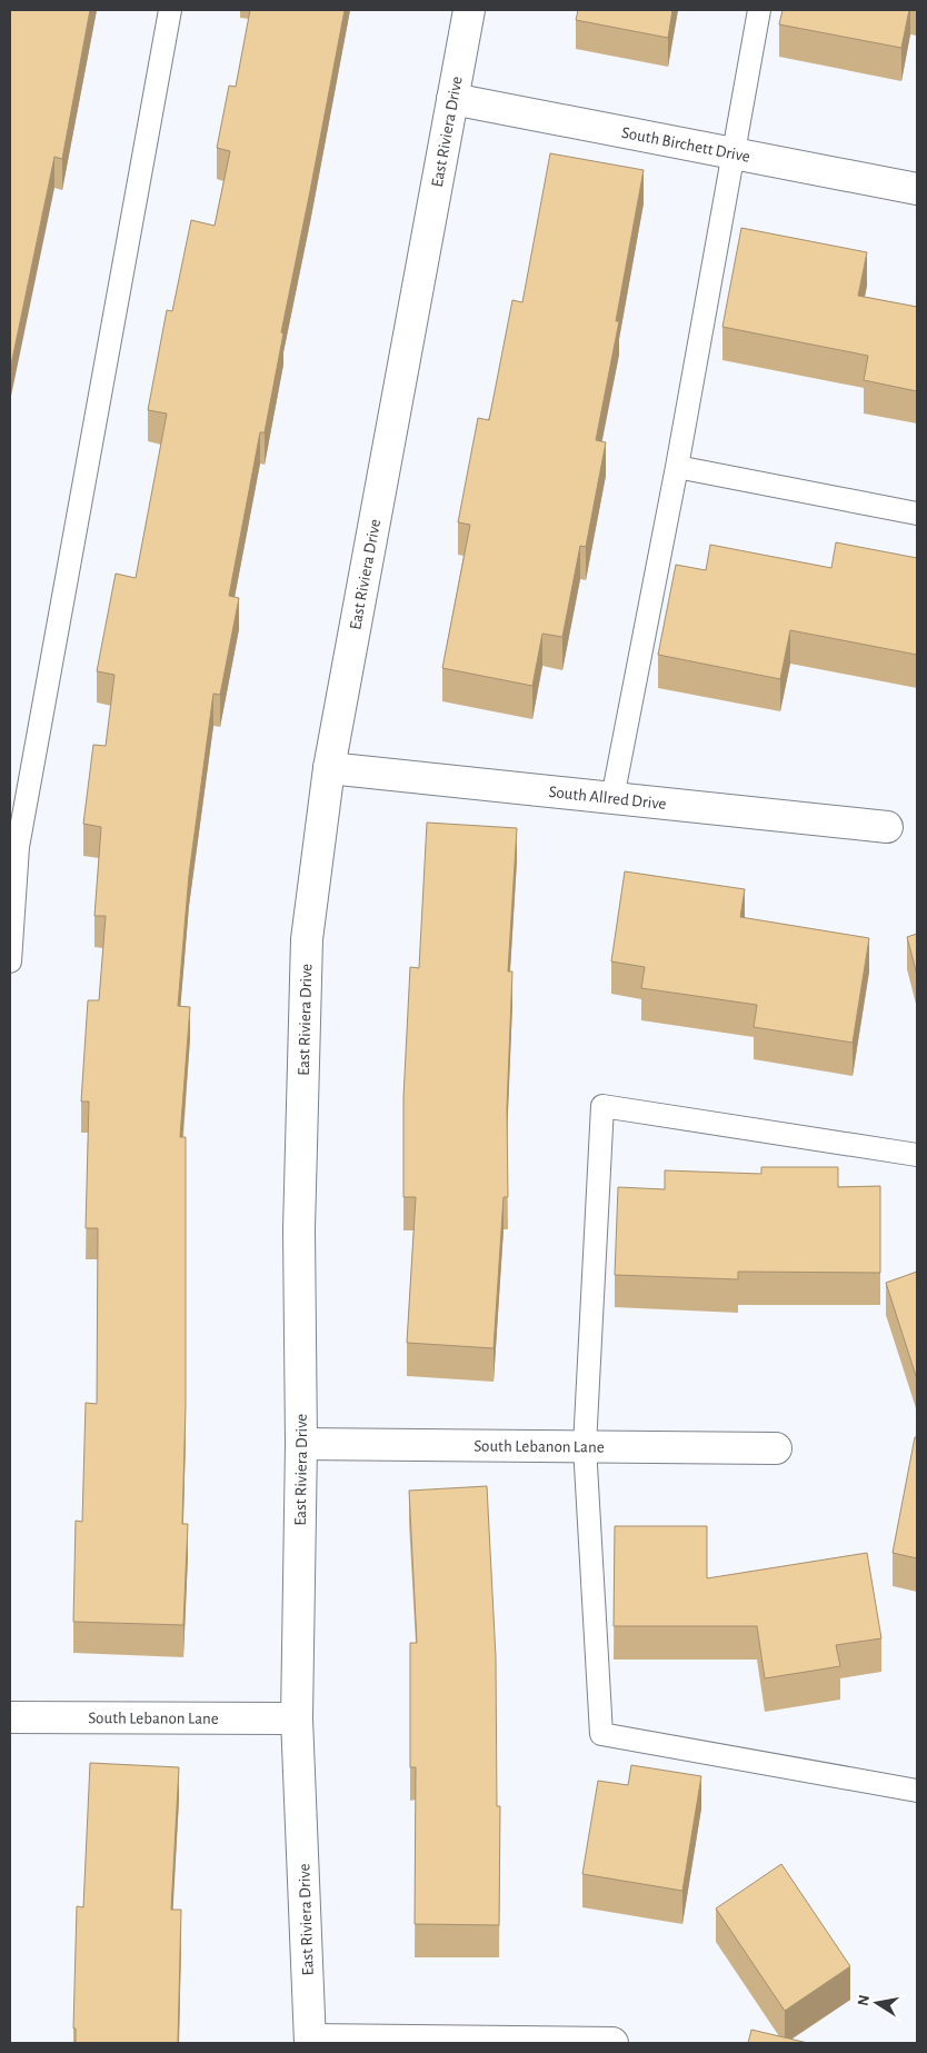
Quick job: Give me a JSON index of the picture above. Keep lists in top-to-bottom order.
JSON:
{
  "streets": {
    "street": [
      "East Riviera Drive",
      "South Birchett Drive",
      "South Allred Drive",
      "South Lebanon Lane"
    ]
  },
  "crossings": [
    ["East Riviera Drive", "South Birchett Drive"],
    ["East Riviera Drive", "South Allred Drive"],
    ["East Riviera Drive", "South Lebanon Lane"]
  ],
  "north": "left"
}
